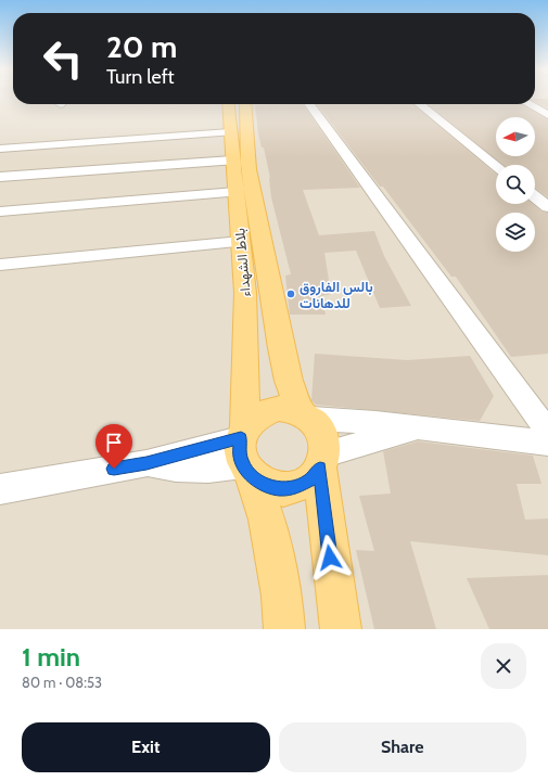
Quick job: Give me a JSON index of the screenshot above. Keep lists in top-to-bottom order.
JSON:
{
  "streets": {
    "main road": ["بلاط الشهداء"]
  },
  "places": ["بالس الفاروق للدهانات"],
  "north": "left",
  "page": {
    "turn": ["20 m", "Turn left"],
    "heading": ["1 min", "80 m · 08:53"],
    "buttons": ["Exit", "Share"]
  }
}
